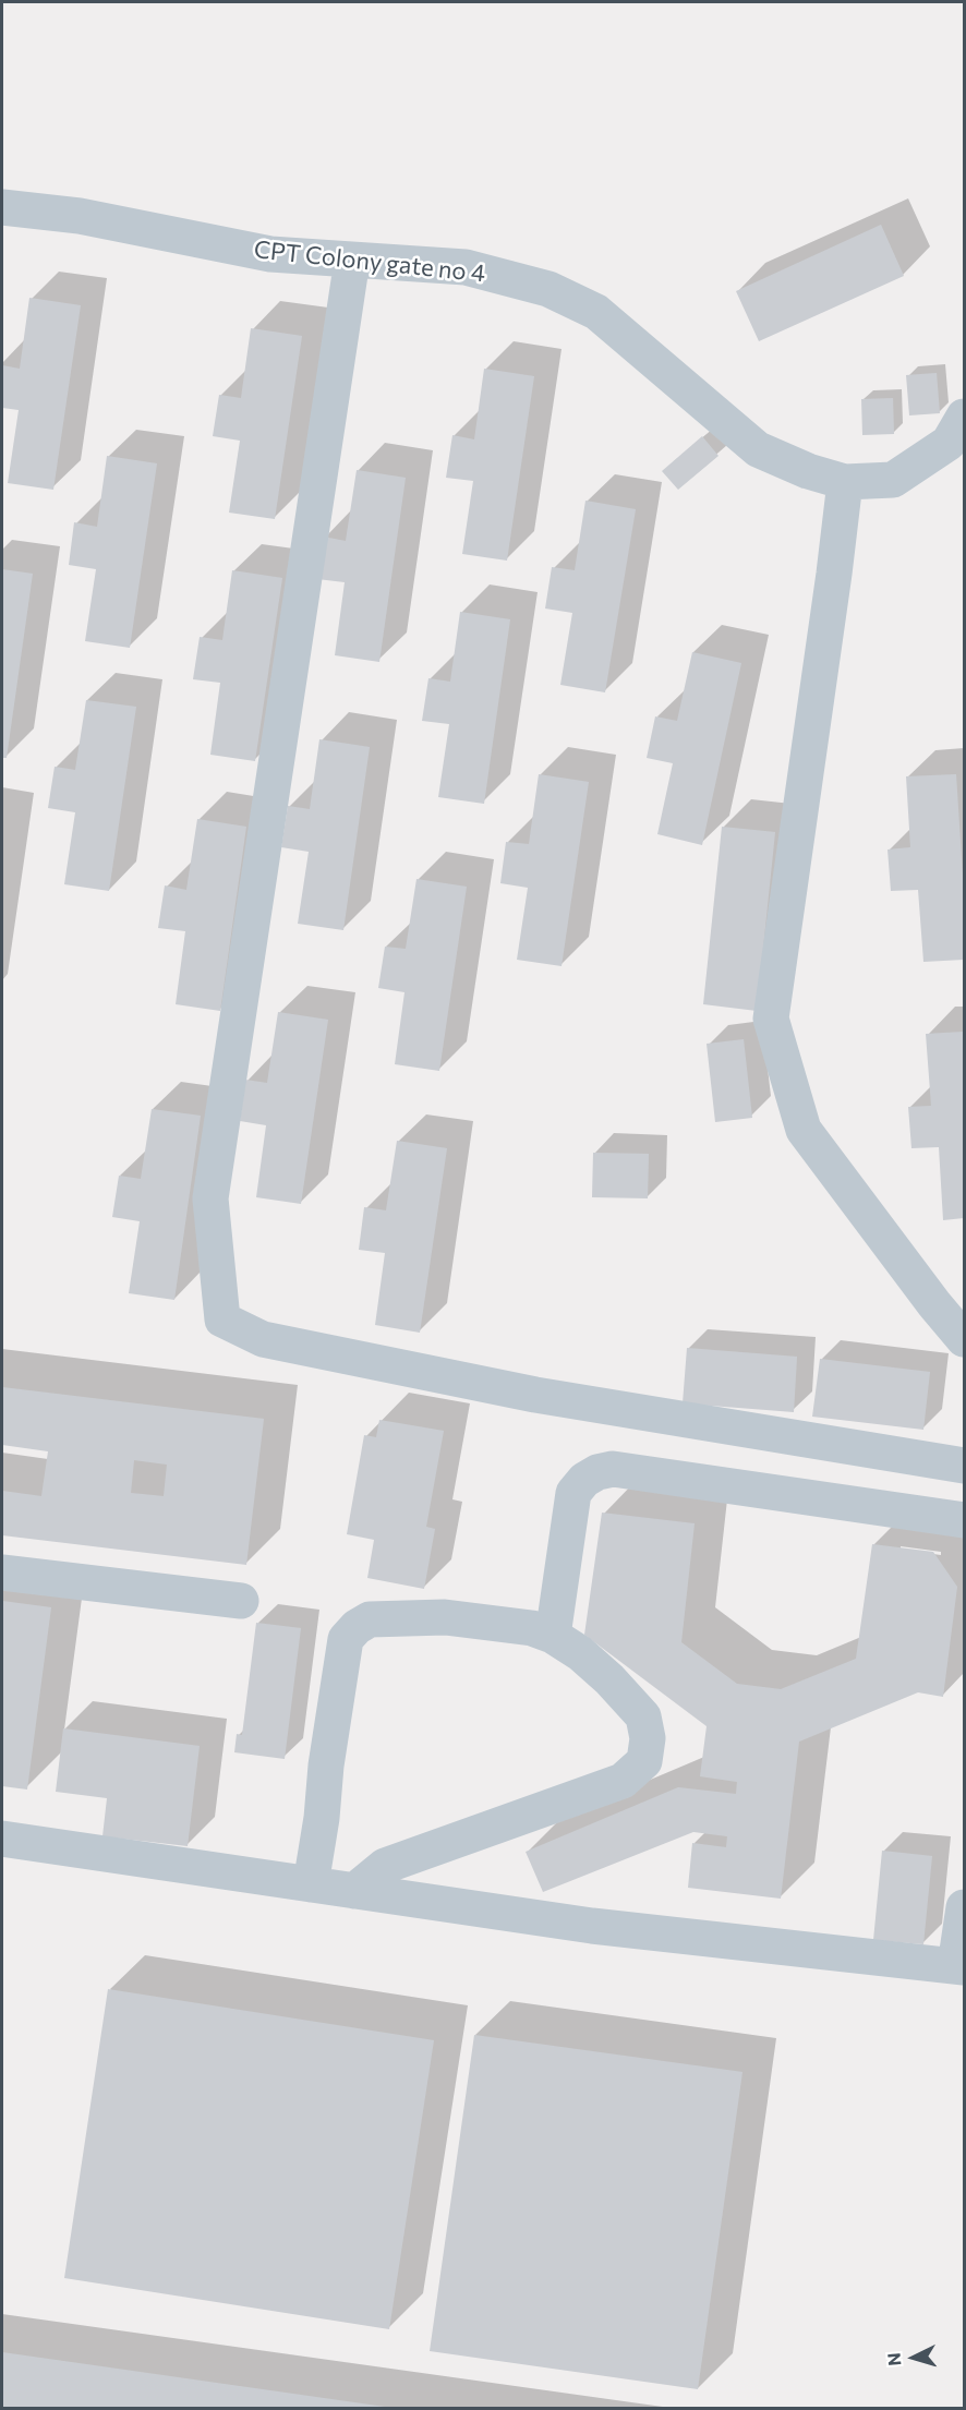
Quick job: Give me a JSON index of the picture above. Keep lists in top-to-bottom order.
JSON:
{
  "streets": {
    "street": ["CPT Colony gate no 4"]
  },
  "north": "left"
}
